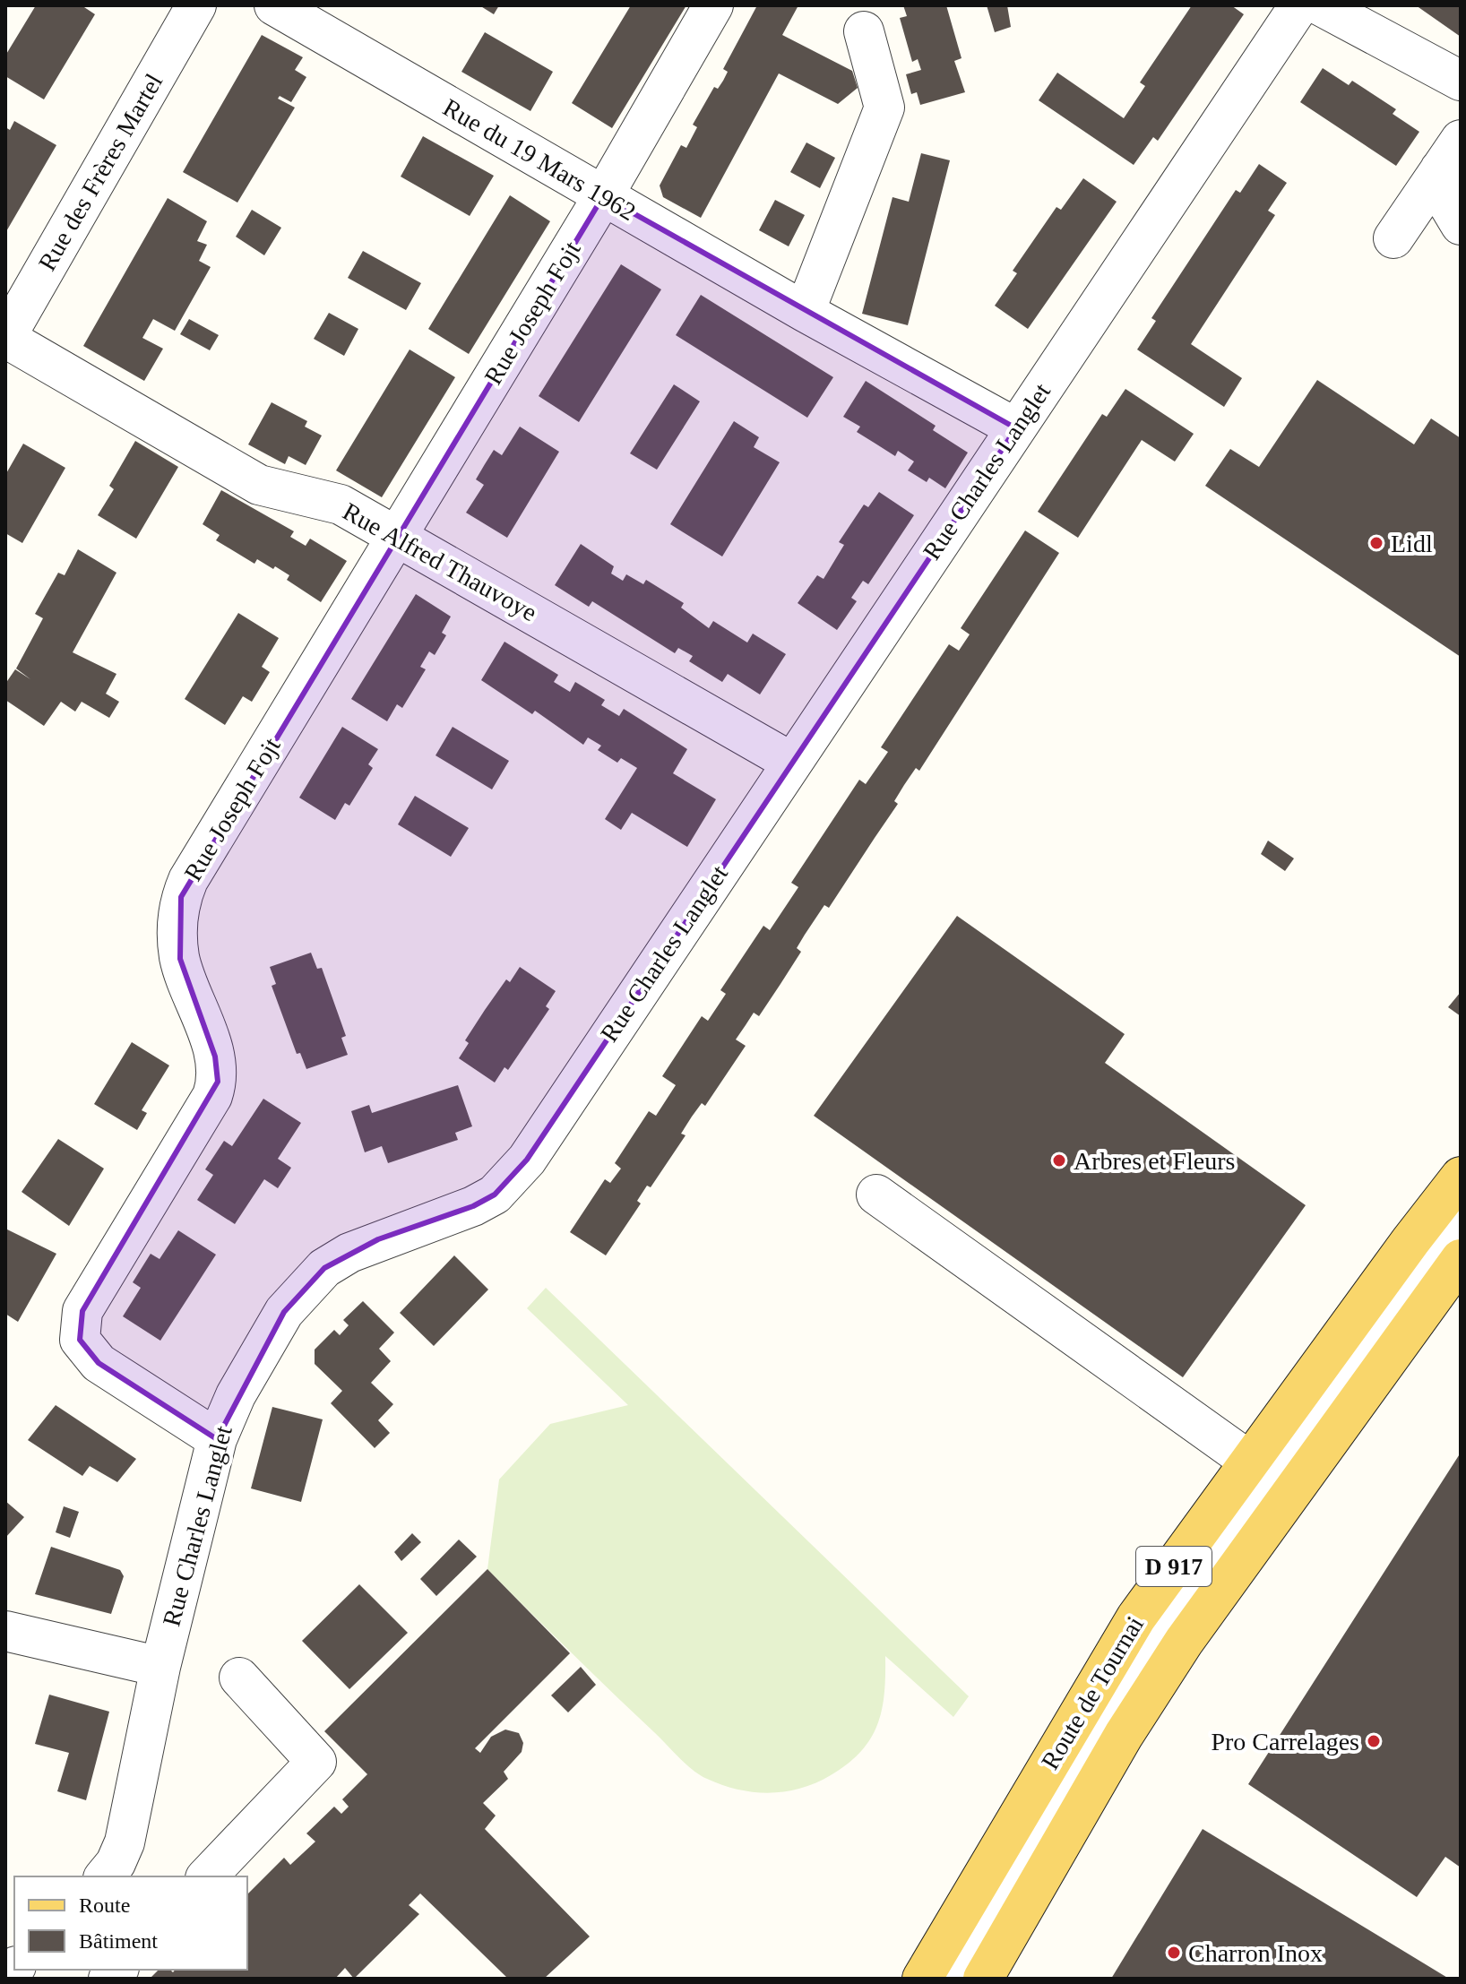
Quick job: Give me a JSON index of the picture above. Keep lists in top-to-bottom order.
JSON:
{
  "streets": {
    "main road": ["D 917", "Route de Tournai"],
    "street": [
      "Rue du 19 Mars 1962",
      "Rue des Frères Martel",
      "Rue Joseph Fojt",
      "Rue Charles Langlet",
      "Rue Alfred Thauvoye"
    ]
  },
  "crossings": [
    ["Rue du 19 Mars 1962", "Rue Joseph Fojt"],
    ["Rue du 19 Mars 1962", "Rue Charles Langlet"],
    ["Rue des Frères Martel", "Rue Alfred Thauvoye"],
    ["Rue Joseph Fojt", "Rue Charles Langlet"],
    ["Rue Joseph Fojt", "Rue Alfred Thauvoye"],
    ["Rue Charles Langlet", "Rue Alfred Thauvoye"]
  ],
  "places": [
    "Lidl",
    "Arbres et Fleurs",
    "Pro Carrelages",
    "Charron Inox"
  ],
  "legend": ["Route", "Bâtiment"]
}
